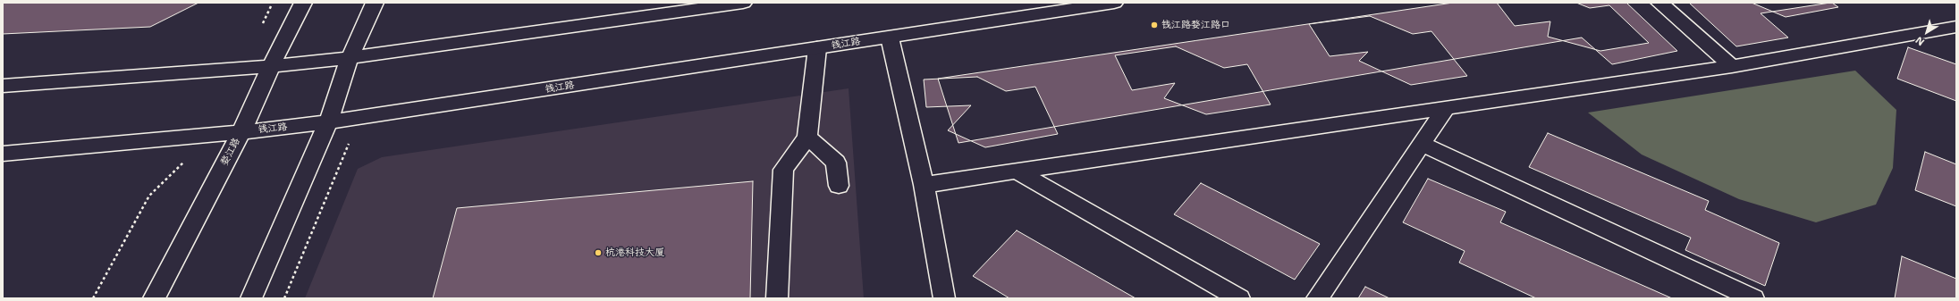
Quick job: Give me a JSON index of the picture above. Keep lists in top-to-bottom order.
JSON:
{
  "streets": {
    "main road": ["钱江路", "婺江路"]
  },
  "crossings": [
    ["钱江路", "婺江路"]
  ],
  "places": ["钱江路婺江路口", "杭港科技大厦"],
  "north": "bottom left"
}
